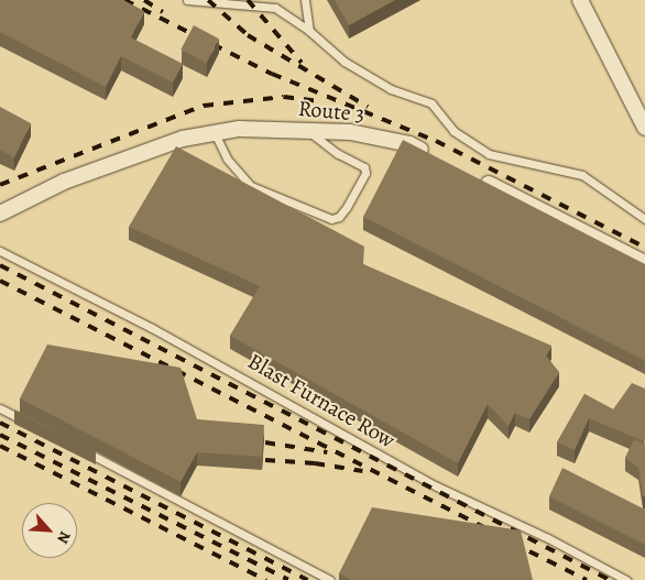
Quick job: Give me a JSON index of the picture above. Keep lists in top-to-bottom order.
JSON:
{
  "streets": {
    "street": ["Route 3"],
    "lane": ["Blast Furnace Row"]
  },
  "north": "bottom right"
}
